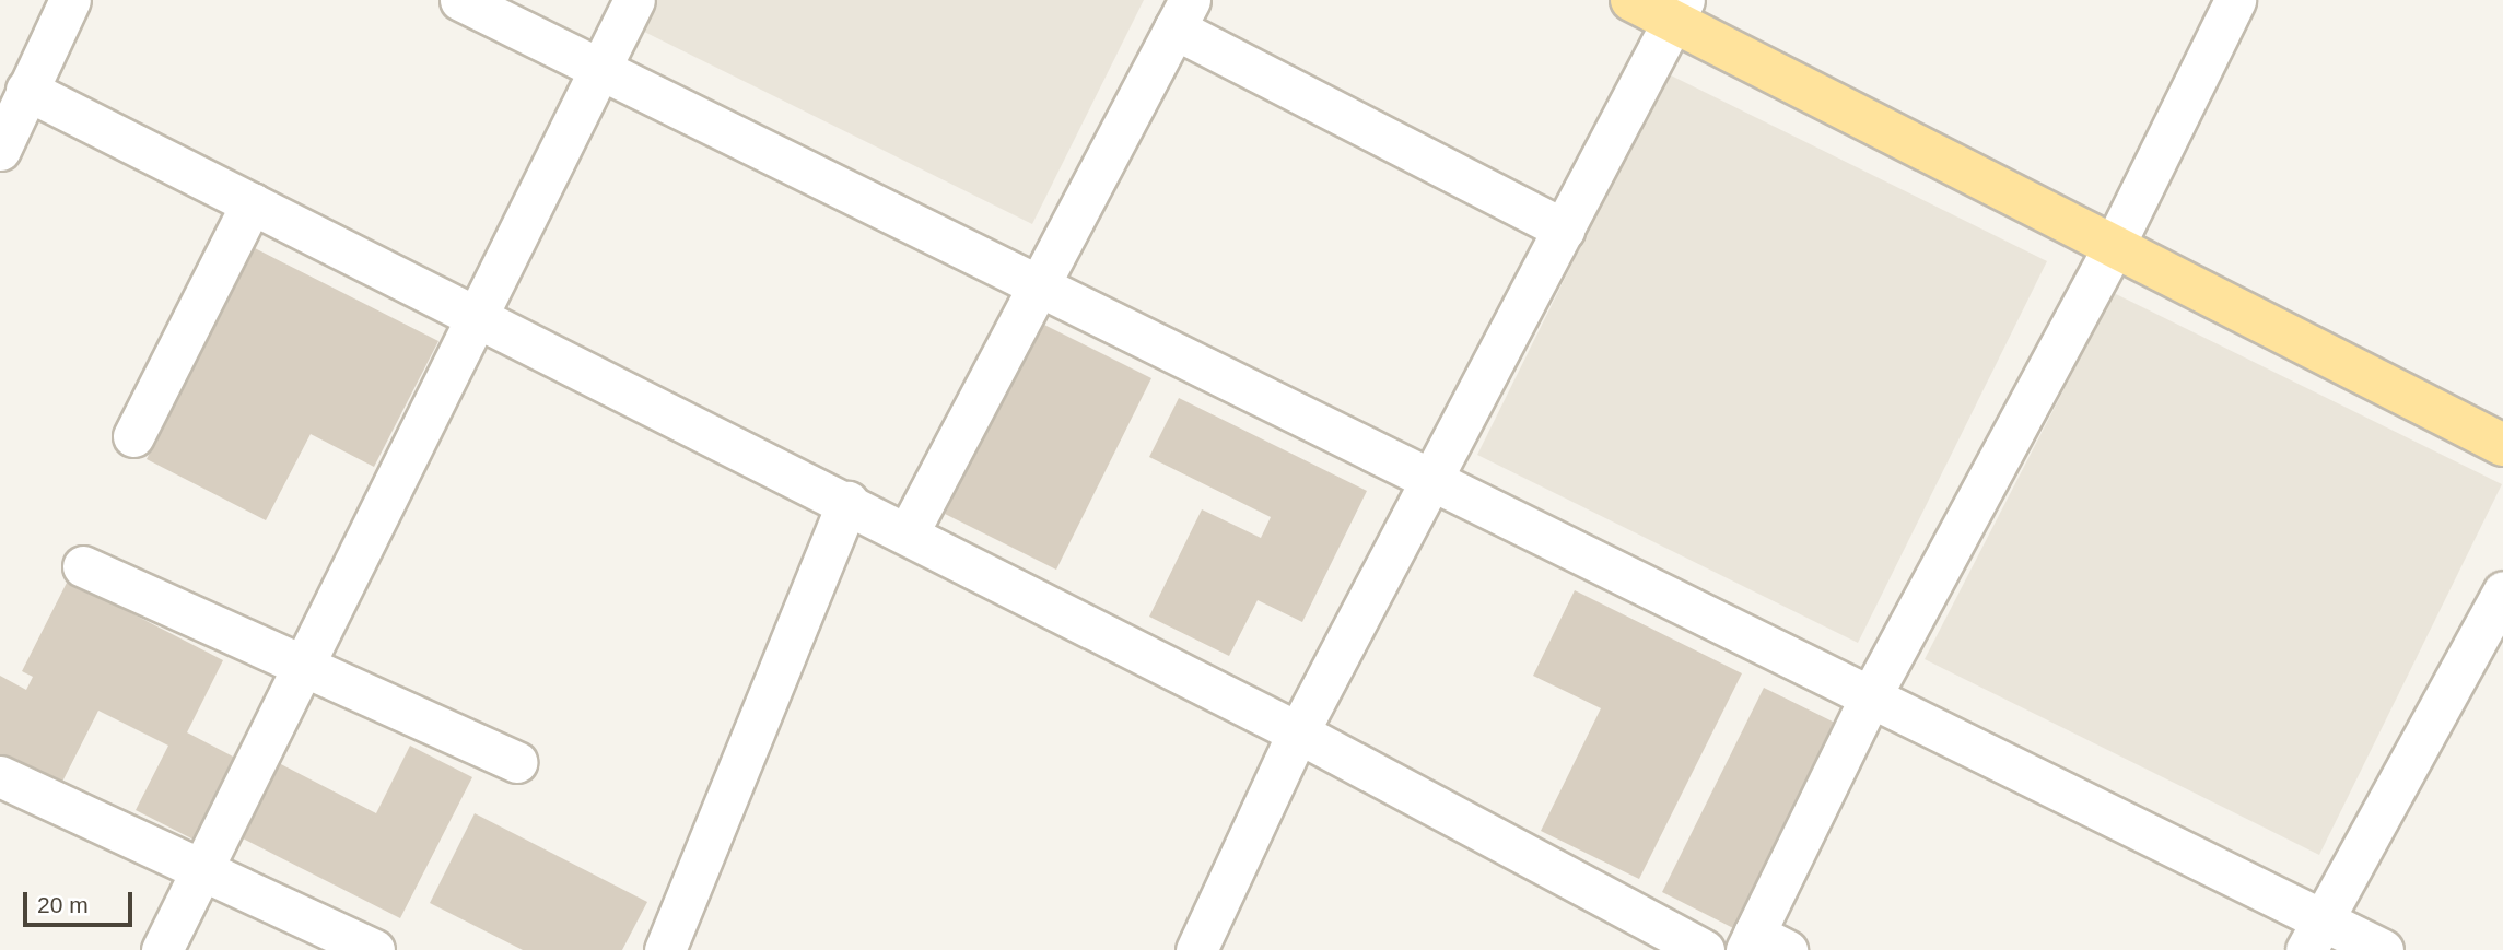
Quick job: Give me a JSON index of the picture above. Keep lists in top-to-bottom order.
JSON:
{
  "scale_bar": "20 m"
}
